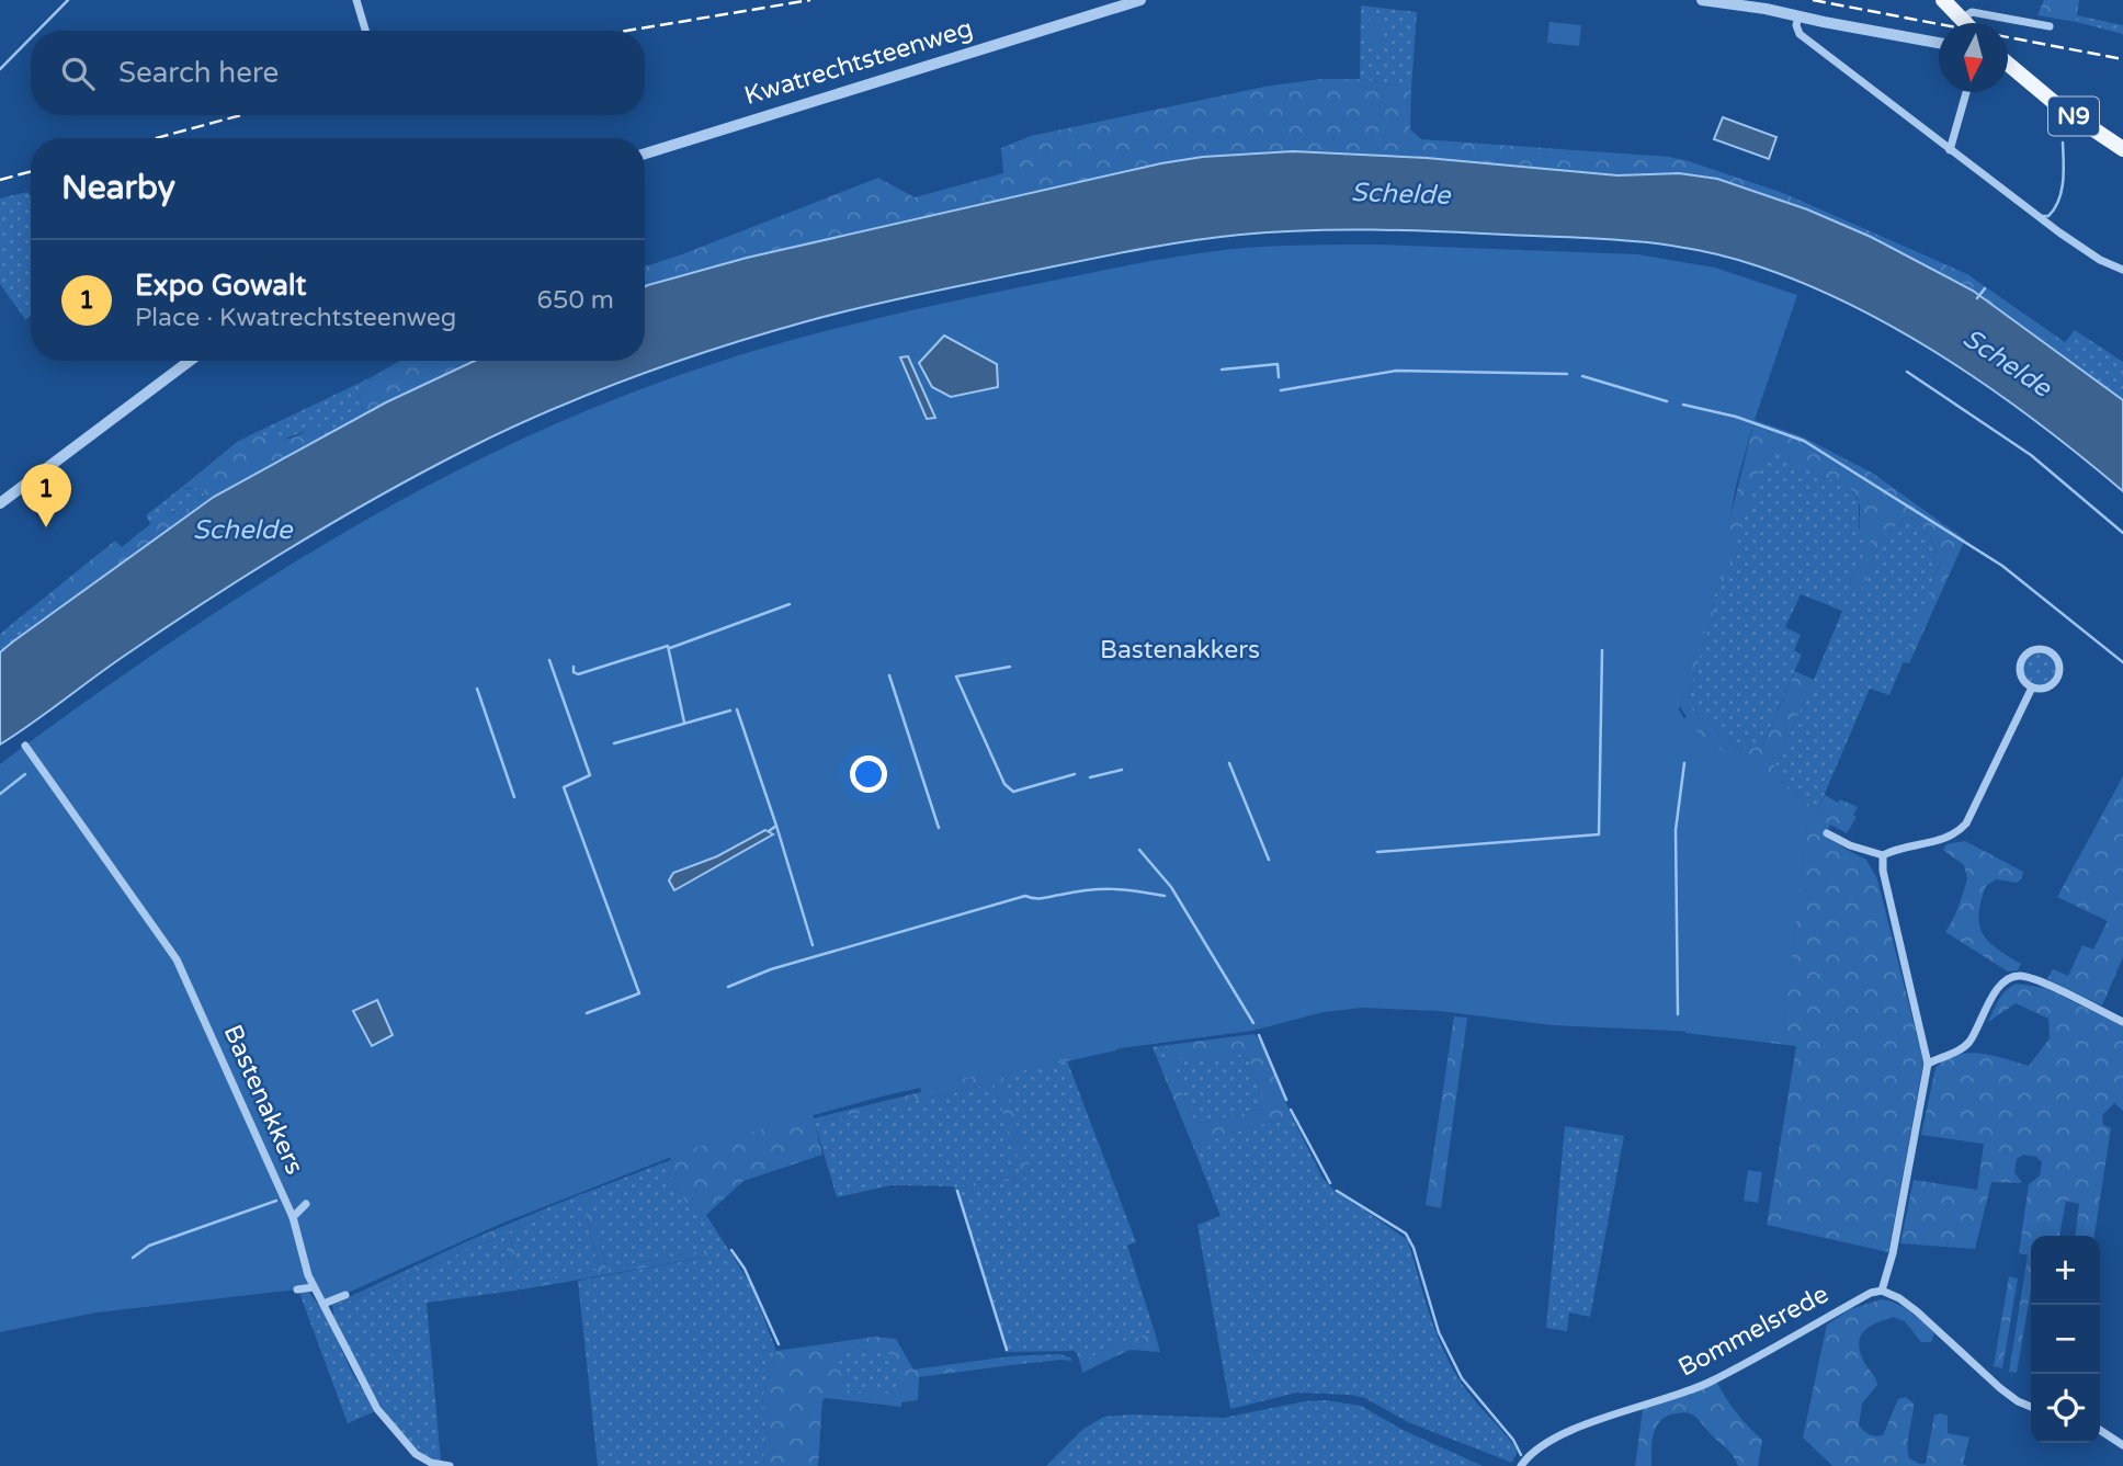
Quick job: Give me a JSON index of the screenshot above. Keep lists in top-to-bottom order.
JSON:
{
  "streets": {
    "main road": ["N9"],
    "street": ["Kwatrechtsteenweg", "Bastenakkers", "Bommelsrede"]
  },
  "water": ["Schelde"],
  "parks": ["Bastenakkers"],
  "north": "bottom",
  "page": {
    "search": "Search here",
    "heading": "Nearby",
    "list": [
      {
        "mark": "1",
        "name": "Expo Gowalt",
        "note": "Place · Kwatrechtsteenweg",
        "value": "650 m"
      }
    ],
    "pins": "1",
    "map_buttons": ["+", "−"]
  }
}
